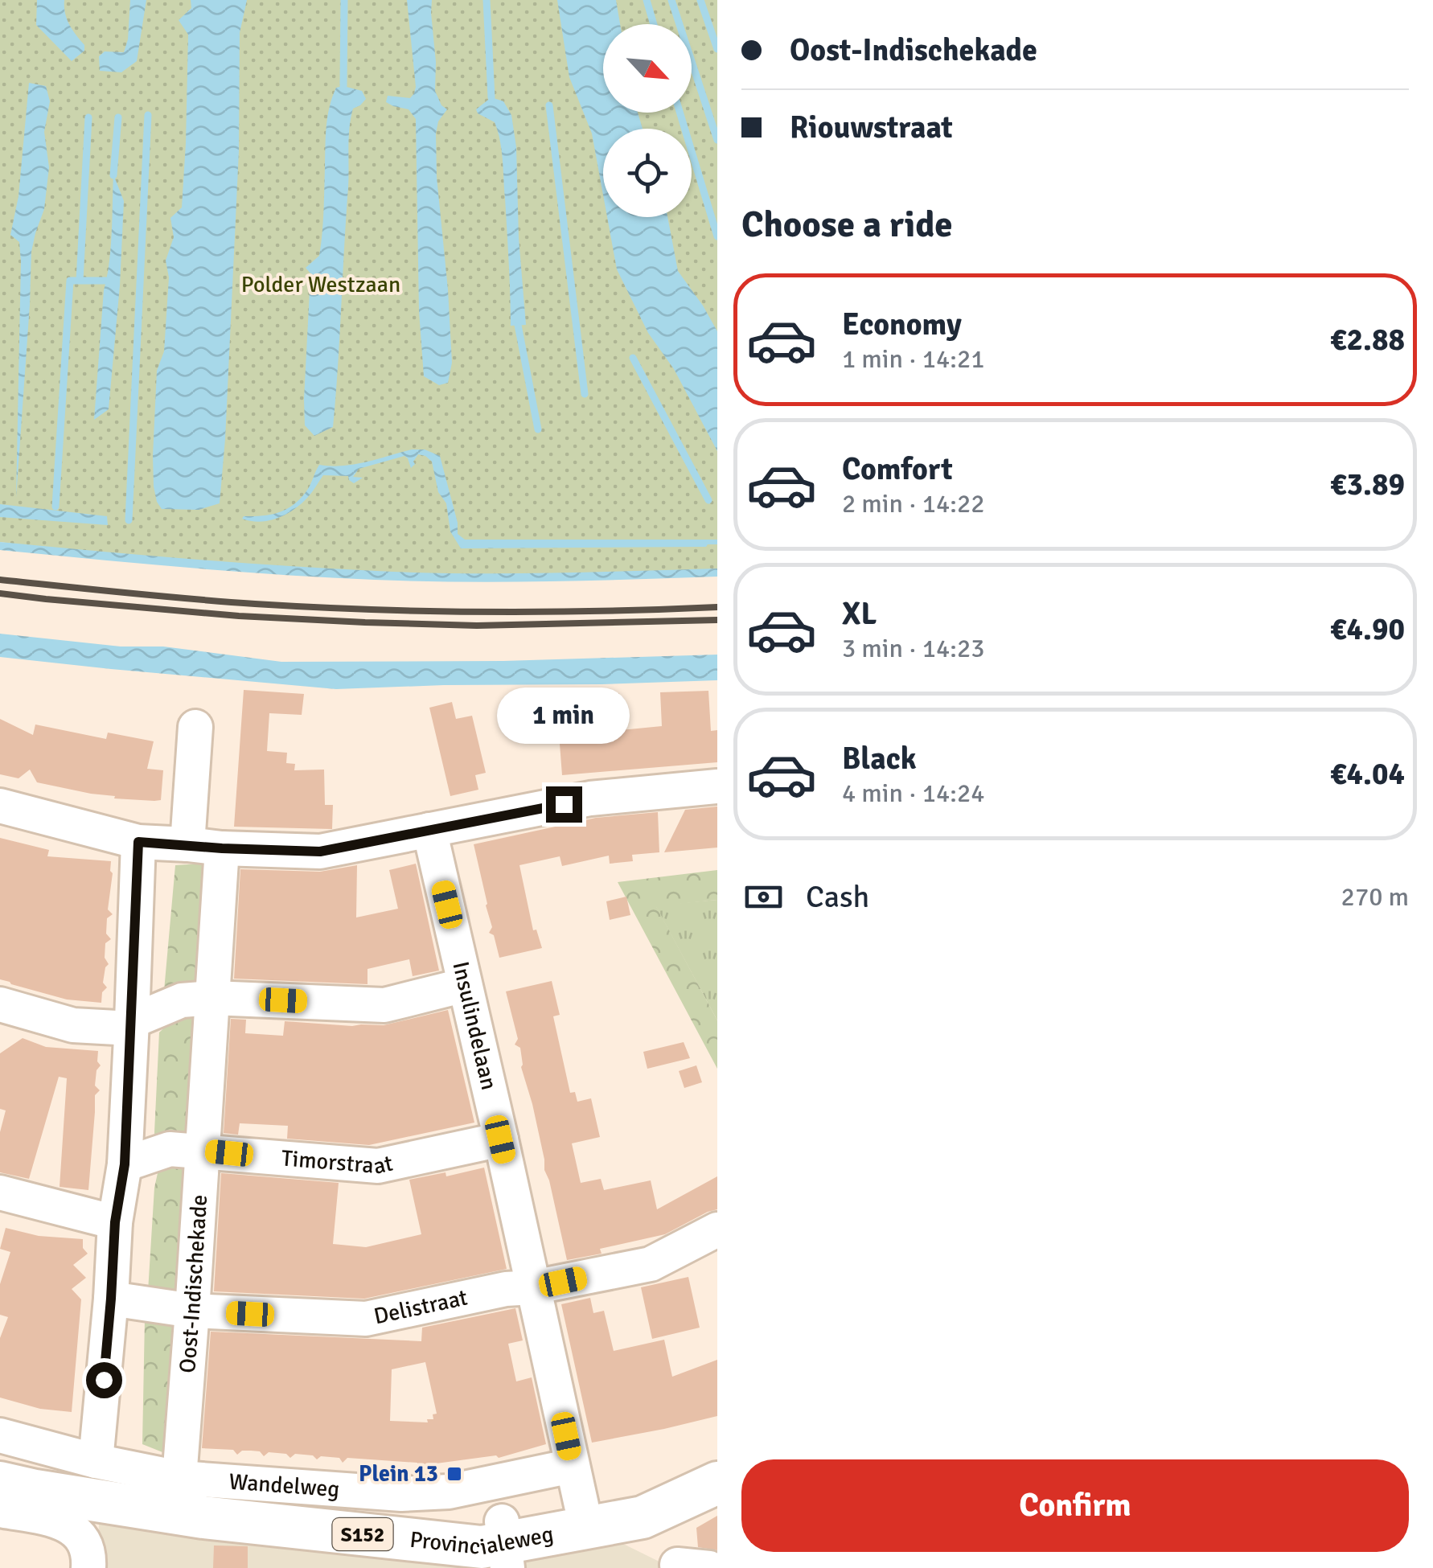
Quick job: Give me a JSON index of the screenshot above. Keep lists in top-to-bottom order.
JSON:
{
  "streets": {
    "main road": ["Wandelweg", "S152", "Provincialeweg"],
    "street": [
      "Insulindelaan",
      "Timorstraat",
      "Oost-Indischekade",
      "Delistraat"
    ]
  },
  "crossings": [
    ["Insulindelaan", "Timorstraat"],
    ["Insulindelaan", "Delistraat"],
    ["Insulindelaan", "Wandelweg"],
    ["Insulindelaan", "Provincialeweg"],
    ["Timorstraat", "Oost-Indischekade"],
    ["Oost-Indischekade", "Delistraat"],
    ["Oost-Indischekade", "Wandelweg"],
    ["Wandelweg", "Provincialeweg"]
  ],
  "parks": ["Polder Westzaan"],
  "places": {
    "transit": ["Plein 13"]
  },
  "north": "bottom right",
  "page": {
    "banner": ["Oost-Indischekade", "Riouwstraat"],
    "heading": "Choose a ride",
    "list": [
      {
        "name": "Economy",
        "note": "1 min · 14:21",
        "value": "€2.88"
      },
      {
        "name": "Comfort",
        "note": "2 min · 14:22",
        "value": "€3.89"
      },
      {
        "name": "XL",
        "note": "3 min · 14:23",
        "value": "€4.90"
      },
      {
        "name": "Black",
        "note": "4 min · 14:24",
        "value": "€4.04"
      }
    ],
    "bubble": "1 min",
    "pay": ["Cash", "270 m"],
    "buttons": "Confirm"
  }
}
